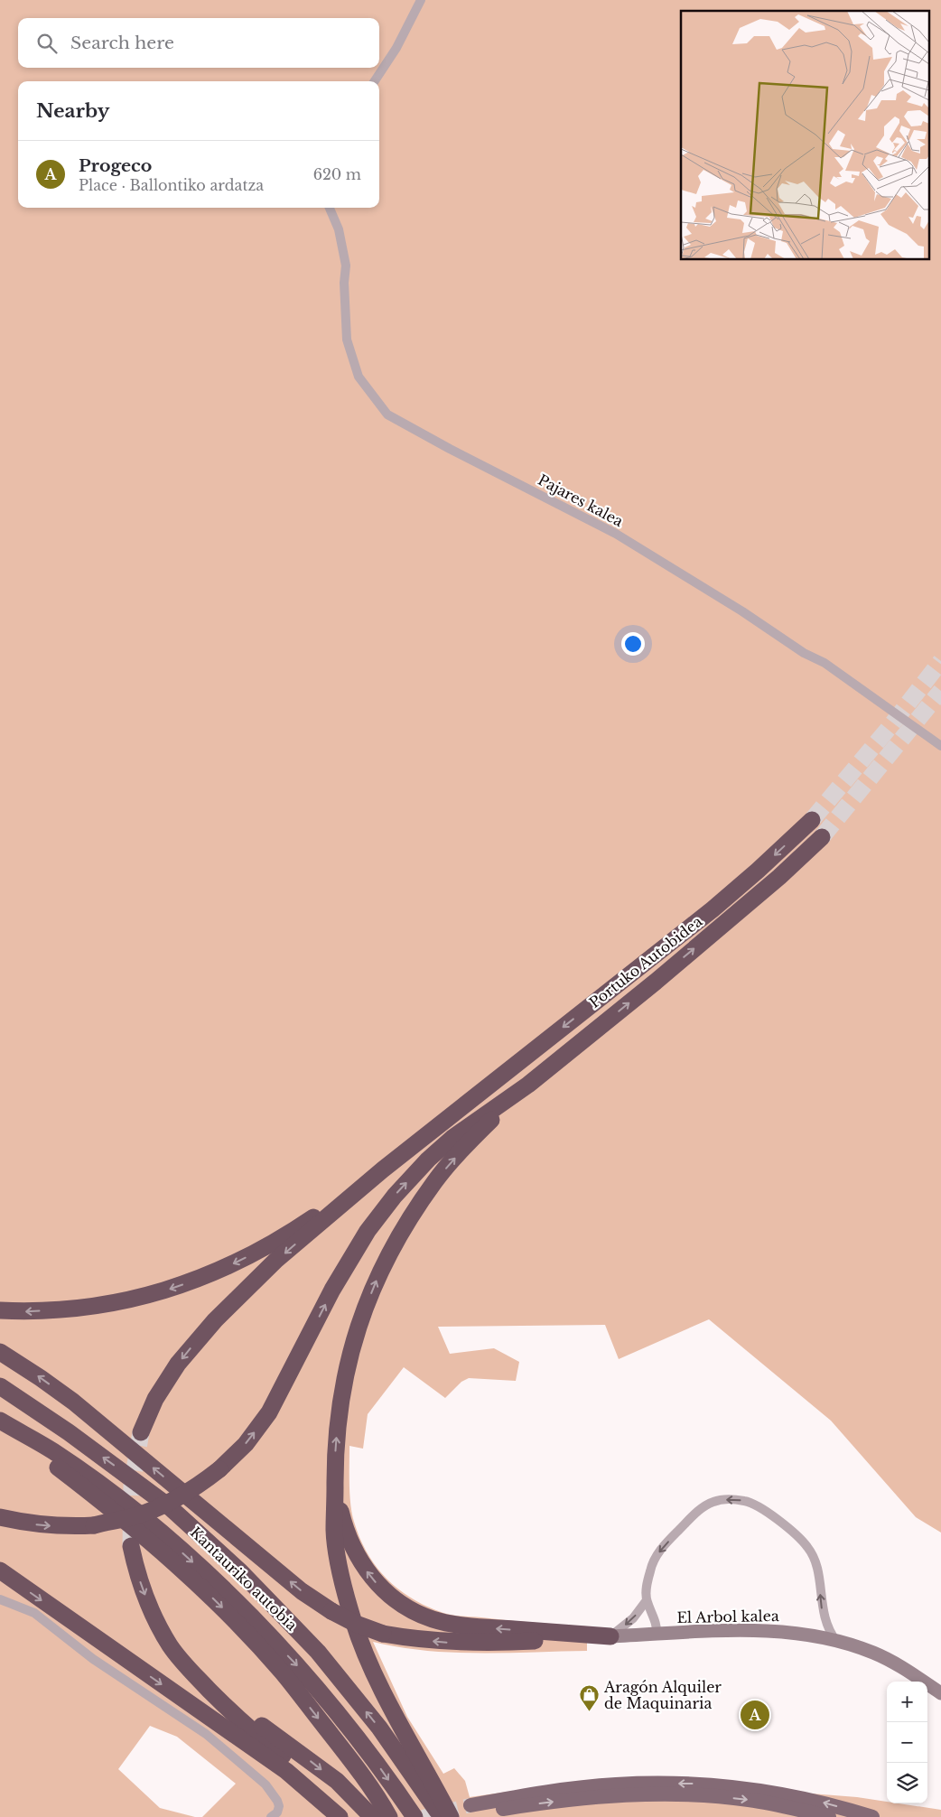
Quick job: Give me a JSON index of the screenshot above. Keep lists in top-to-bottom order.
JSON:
{
  "streets": {
    "highway": ["Portuko Autobidea", "Kantauriko autobia"],
    "street": ["Pajares kalea", "El Arbol kalea"]
  },
  "places": {
    "shop": ["Aragón Alquiler de Maquinaria"]
  },
  "page": {
    "search": "Search here",
    "heading": "Nearby",
    "list": [
      {
        "mark": "A",
        "name": "Progeco",
        "note": "Place · Ballontiko ardatza",
        "value": "620 m"
      }
    ],
    "map_buttons": ["+", "−"],
    "pins": "A"
  }
}
